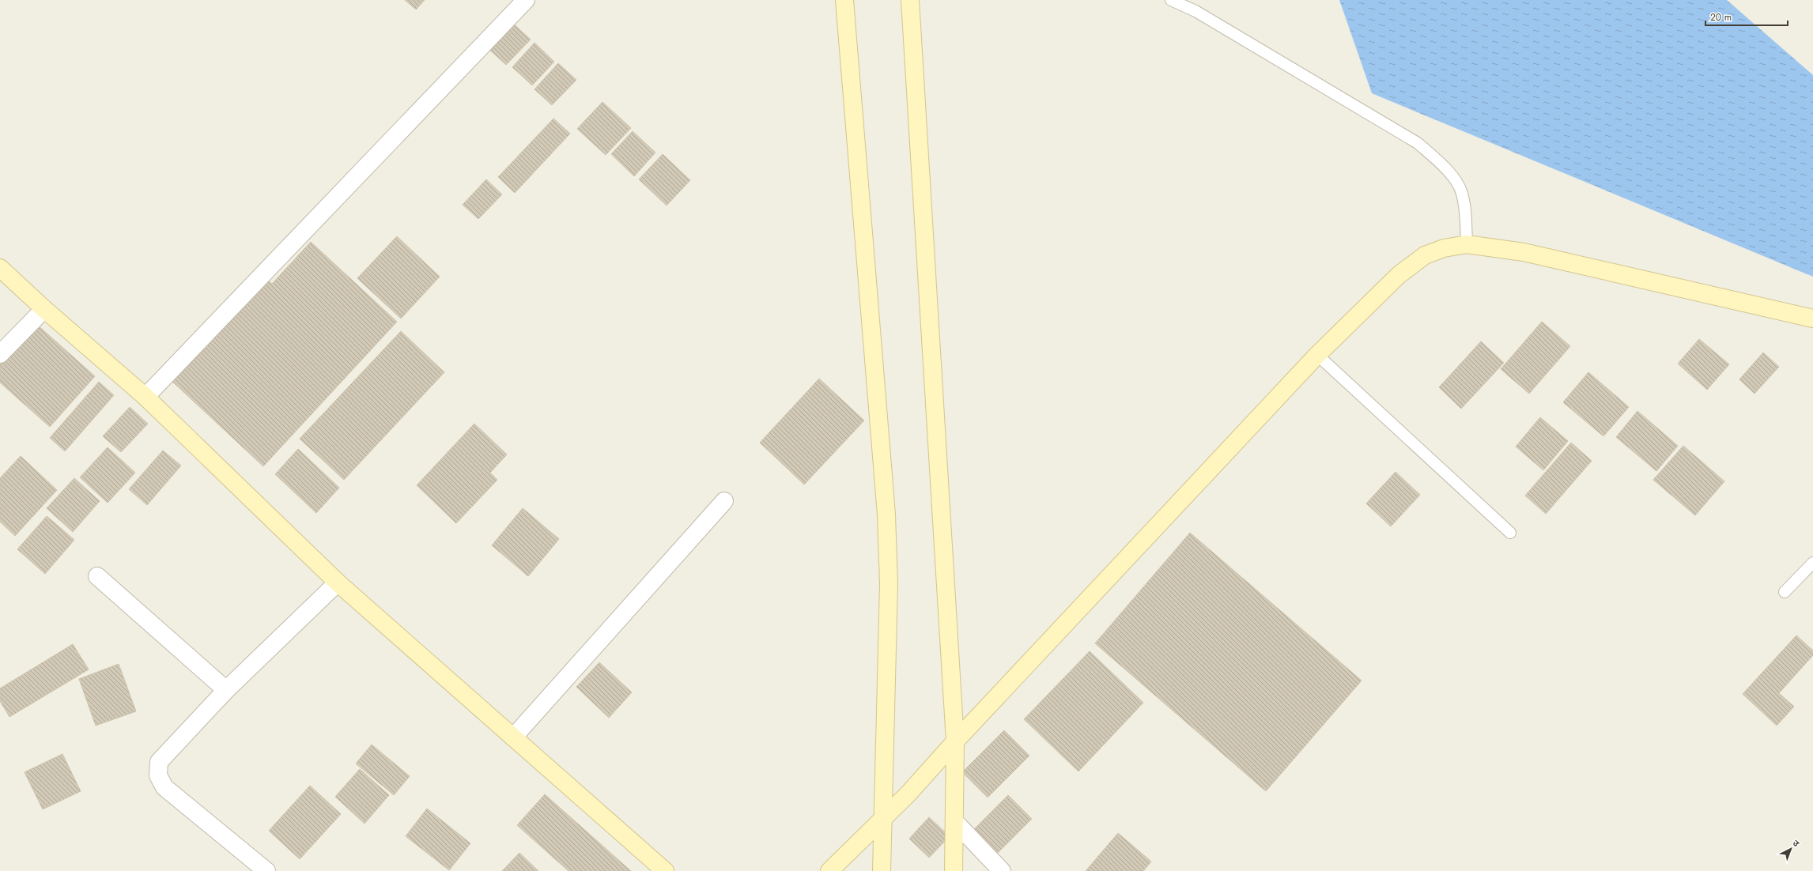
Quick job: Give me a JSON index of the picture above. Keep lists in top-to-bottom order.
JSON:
{
  "scale_bar": "20 m",
  "north": "top right"
}
